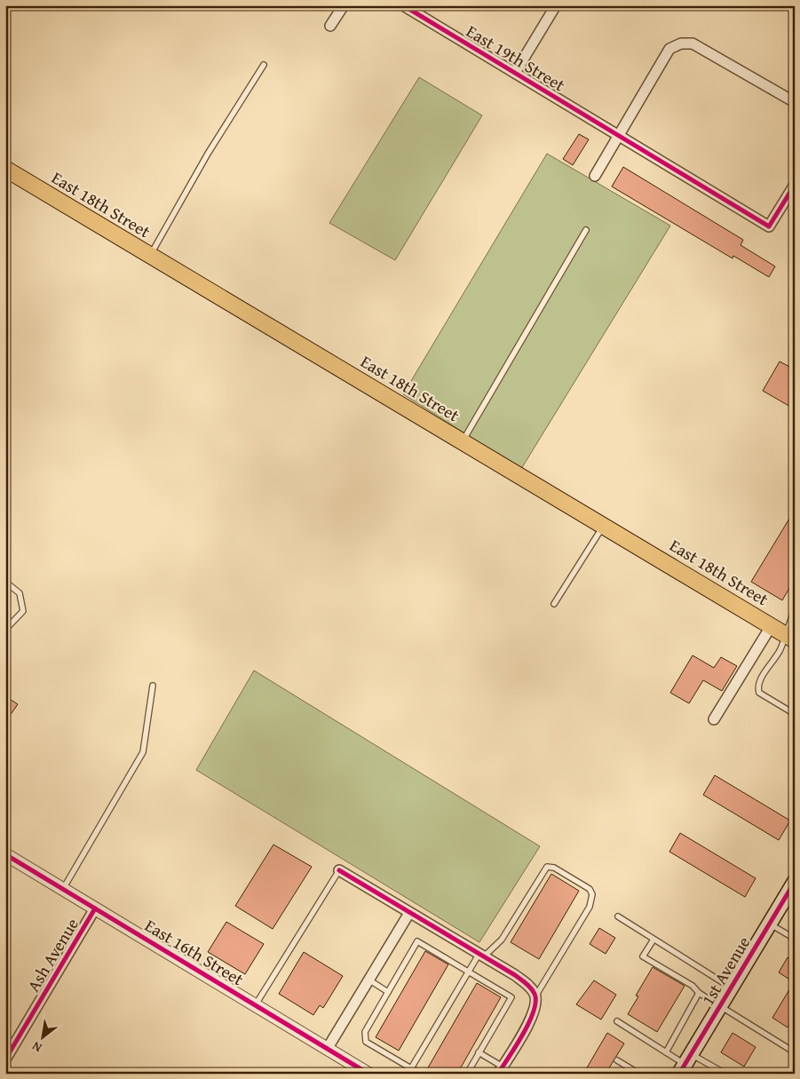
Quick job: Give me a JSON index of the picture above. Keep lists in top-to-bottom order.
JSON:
{
  "streets": {
    "main road": ["East 18th Street", "1st Avenue"],
    "street": ["East 19th Street", "East 16th Street", "Ash Avenue"]
  },
  "crossings": [
    ["East 16th Street", "Ash Avenue"]
  ],
  "north": "bottom left"
}
